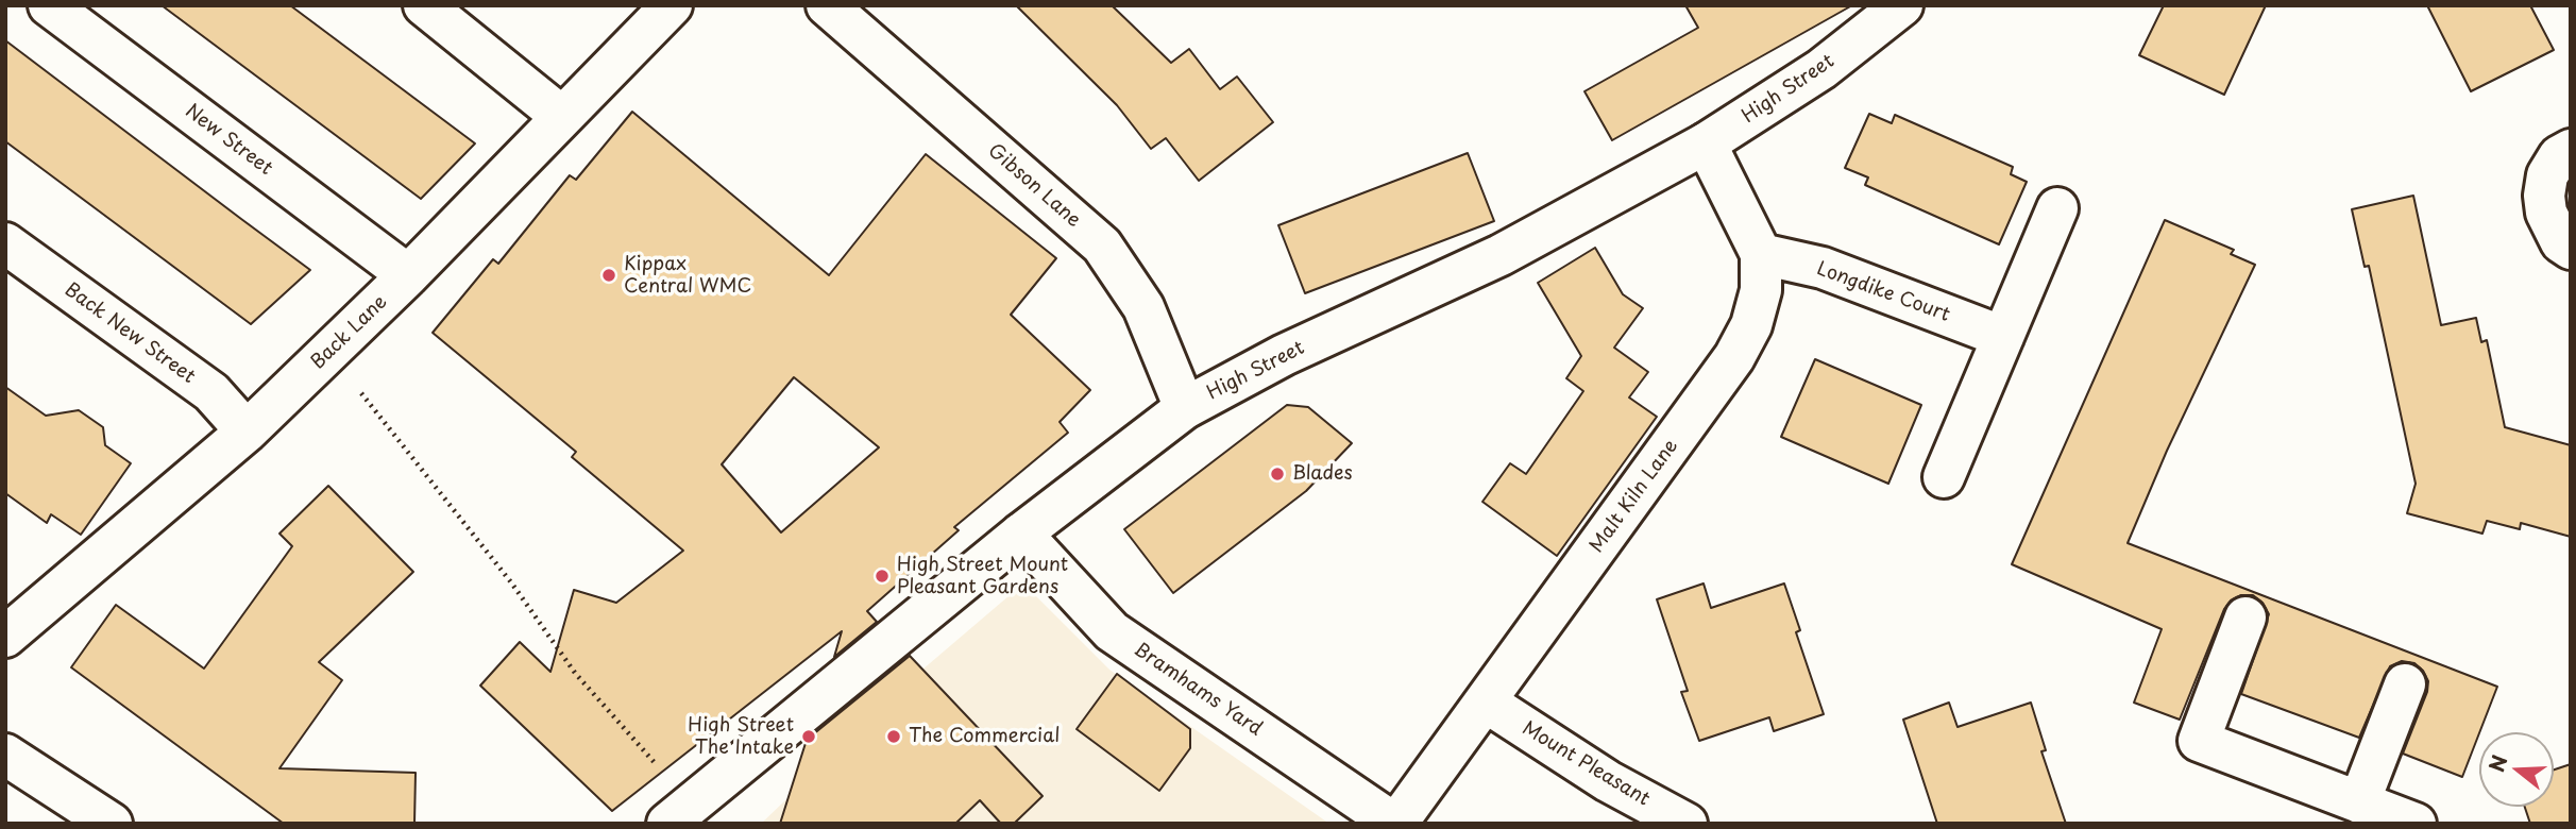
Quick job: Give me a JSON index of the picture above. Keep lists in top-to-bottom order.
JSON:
{
  "streets": {
    "street": [
      "High Street",
      "New Street",
      "Gibson Lane",
      "Longdike Court",
      "Back Lane",
      "Back New Street",
      "Malt Kiln Lane",
      "Bramhams Yard",
      "Mount Pleasant"
    ]
  },
  "crossings": [
    ["High Street", "Gibson Lane"],
    ["High Street", "Malt Kiln Lane"],
    ["High Street", "Bramhams Yard"],
    ["New Street", "Back Lane"],
    ["Longdike Court", "Malt Kiln Lane"],
    ["Back Lane", "Back New Street"],
    ["Malt Kiln Lane", "Bramhams Yard"],
    ["Malt Kiln Lane", "Mount Pleasant"]
  ],
  "places": [
    "Kippax Central WMC",
    "Blades",
    "High Street Mount Pleasant Gardens",
    "High Street The Intake",
    "The Commercial"
  ],
  "north": "left"
}
